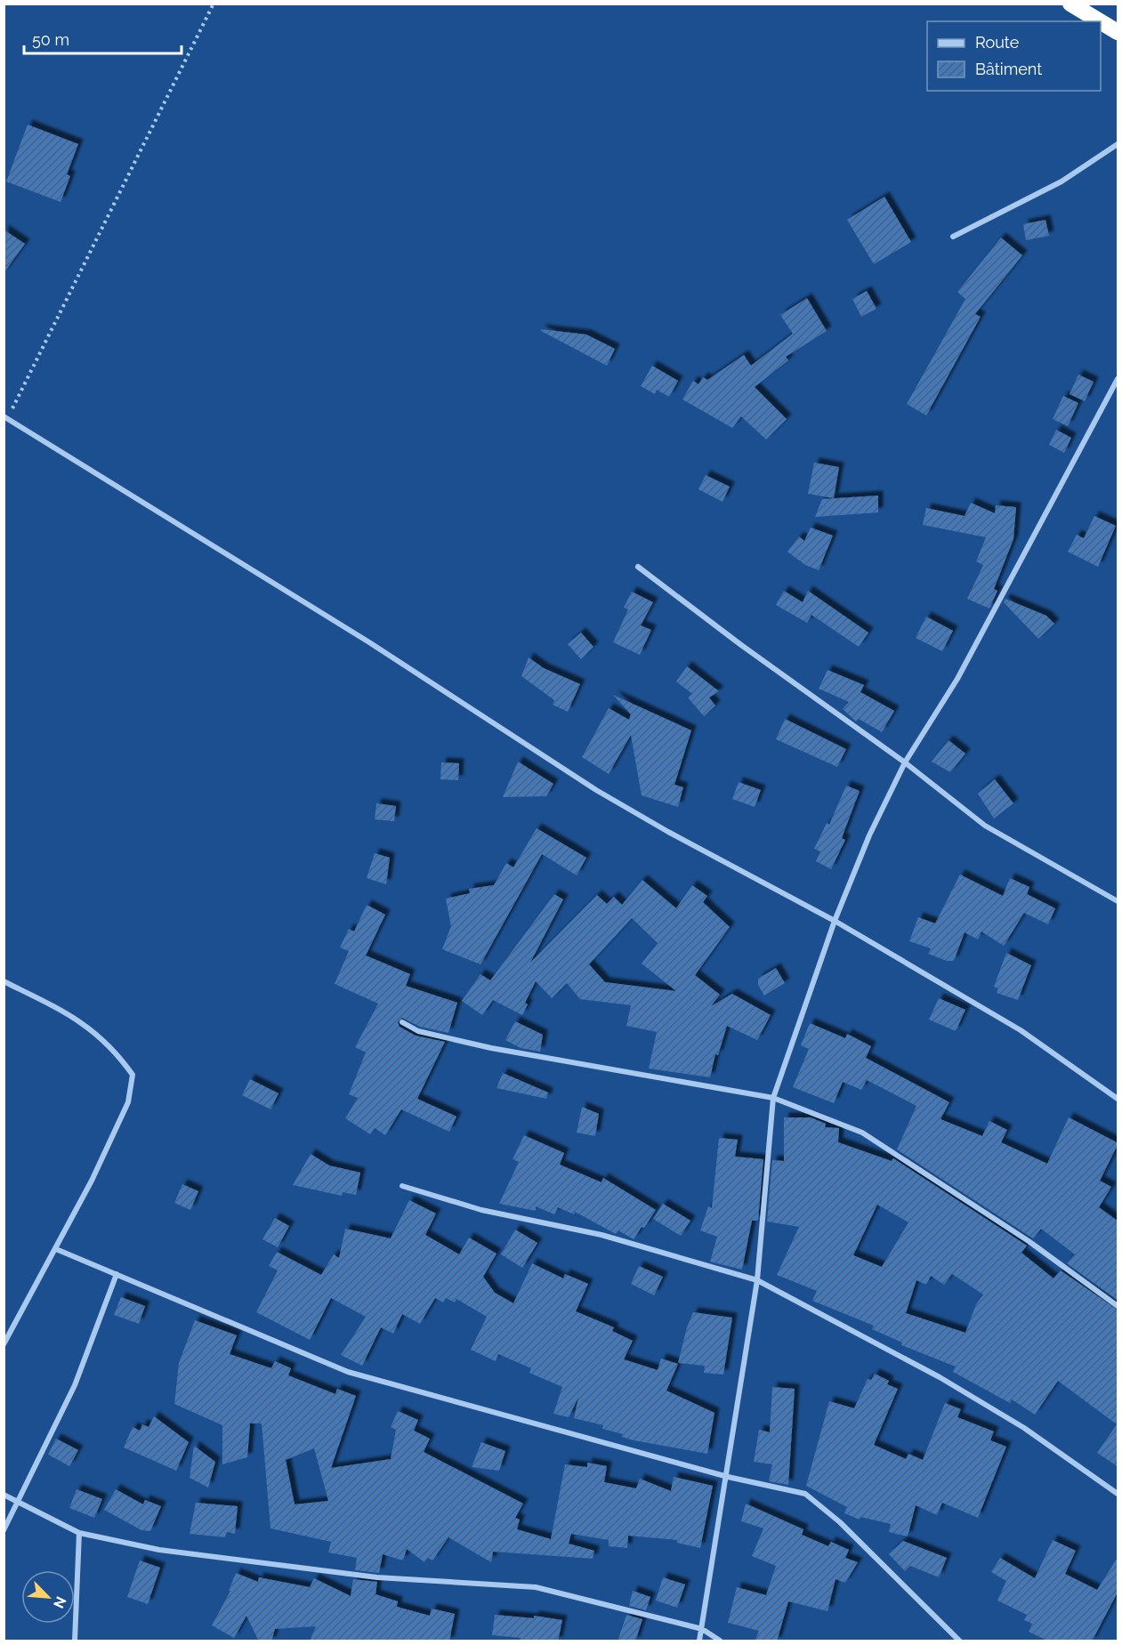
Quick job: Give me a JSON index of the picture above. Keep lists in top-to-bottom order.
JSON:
{
  "legend": ["Route", "Bâtiment"],
  "scale_bar": "50 m",
  "north": "bottom right"
}
